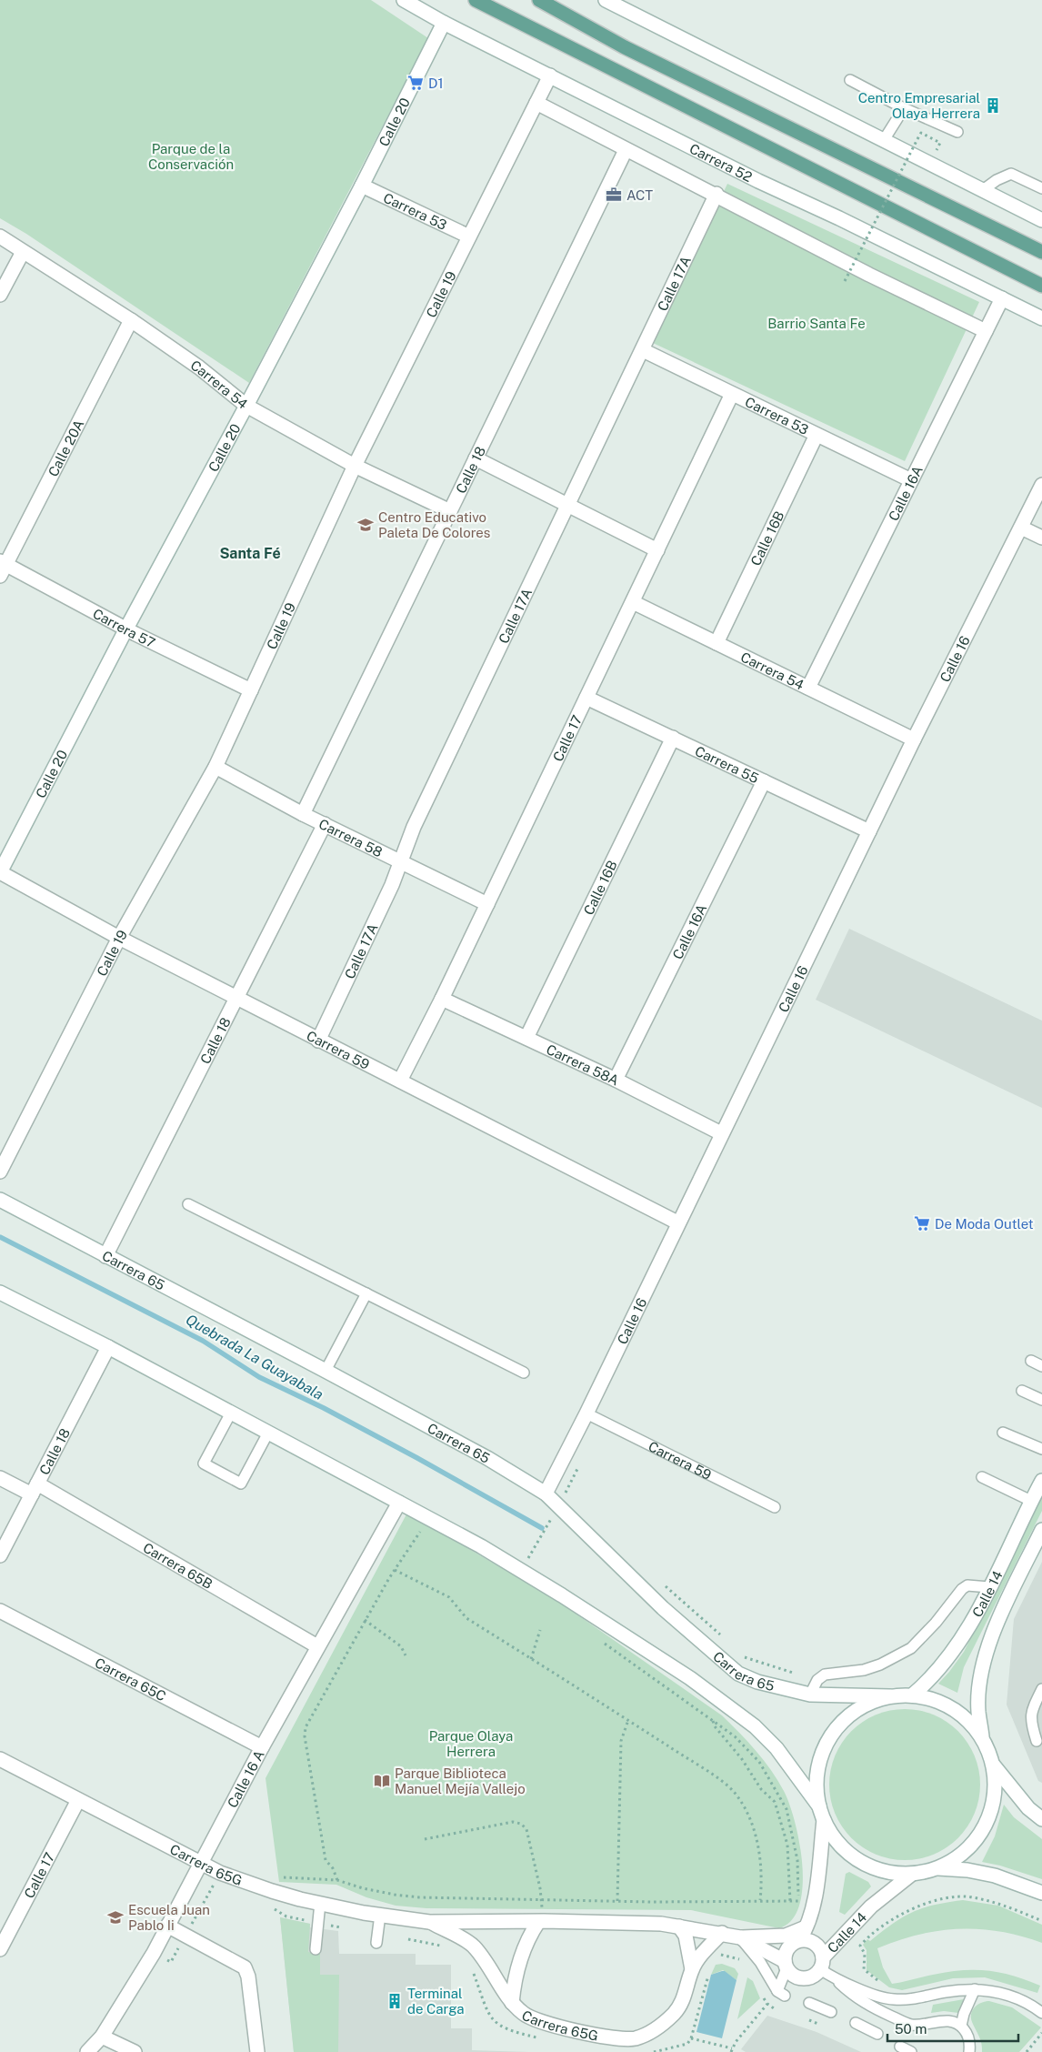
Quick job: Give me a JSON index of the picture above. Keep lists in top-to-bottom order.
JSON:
{
  "streets": {
    "street": [
      "Calle 20",
      "Carrera 52",
      "Carrera 53",
      "Calle 17A",
      "Calle 19",
      "Carrera 54",
      "Calle 20A",
      "Calle 18",
      "Calle 16A",
      "Calle 16B",
      "Carrera 57",
      "Calle 16",
      "Calle 17",
      "Carrera 55",
      "Carrera 58",
      "Carrera 59",
      "Carrera 58A",
      "Carrera 65",
      "Carrera 65B",
      "Calle 14",
      "Carrera 65C",
      "Calle 16 A",
      "Carrera 65G"
    ]
  },
  "crossings": [
    ["Calle 20", "Carrera 52"],
    ["Calle 20", "Carrera 53"],
    ["Calle 20", "Carrera 54"],
    ["Calle 20", "Carrera 57"],
    ["Calle 20", "Carrera 59"],
    ["Carrera 52", "Calle 19"],
    ["Carrera 52", "Calle 16A"],
    ["Carrera 53", "Calle 17A"],
    ["Carrera 53", "Calle 19"],
    ["Carrera 53", "Calle 16A"],
    ["Carrera 53", "Calle 16B"],
    ["Carrera 53", "Calle 17"],
    ["Calle 17A", "Carrera 58"],
    ["Calle 17A", "Carrera 59"],
    ["Calle 19", "Carrera 54"],
    ["Calle 19", "Carrera 57"],
    ["Calle 19", "Carrera 58"],
    ["Calle 19", "Carrera 59"],
    ["Carrera 54", "Calle 20A"],
    ["Carrera 54", "Calle 18"],
    ["Carrera 54", "Calle 16A"],
    ["Carrera 54", "Calle 16B"],
    ["Carrera 54", "Calle 16"],
    ["Carrera 54", "Calle 17"],
    ["Calle 20A", "Carrera 57"],
    ["Calle 18", "Carrera 58"],
    ["Calle 18", "Carrera 59"],
    ["Calle 18", "Carrera 65"],
    ["Calle 18", "Carrera 65B"],
    ["Calle 16A", "Carrera 55"],
    ["Calle 16A", "Carrera 58A"],
    ["Calle 16B", "Carrera 55"],
    ["Calle 16B", "Carrera 58A"],
    ["Calle 16", "Carrera 55"],
    ["Calle 16", "Carrera 59"],
    ["Calle 16", "Carrera 58A"],
    ["Calle 16", "Carrera 65"],
    ["Calle 17", "Carrera 55"],
    ["Calle 17", "Carrera 58"],
    ["Calle 17", "Carrera 59"],
    ["Calle 17", "Carrera 58A"],
    ["Calle 17", "Carrera 65G"],
    ["Carrera 65B", "Calle 16 A"],
    ["Calle 14", "Carrera 65G"],
    ["Carrera 65C", "Calle 16 A"],
    ["Calle 16 A", "Carrera 65G"]
  ],
  "districts": ["Santa Fé"],
  "water": ["Quebrada La Guayabala"],
  "parks": ["Parque de la Conservación", "Barrio Santa Fe", "Parque Olaya Herrera"],
  "places": {
    "supermarket": ["D1", "De Moda Outlet"],
    "building": ["Centro Empresarial Olaya Herrera", "Terminal de Carga"],
    "office": ["ACT"],
    "school or university": ["Centro Educativo Paleta De Colores", "Escuela Juan Pablo Ii"],
    "library": ["Parque Biblioteca Manuel Mejía Vallejo"]
  },
  "scale_bar": "50 m"
}
